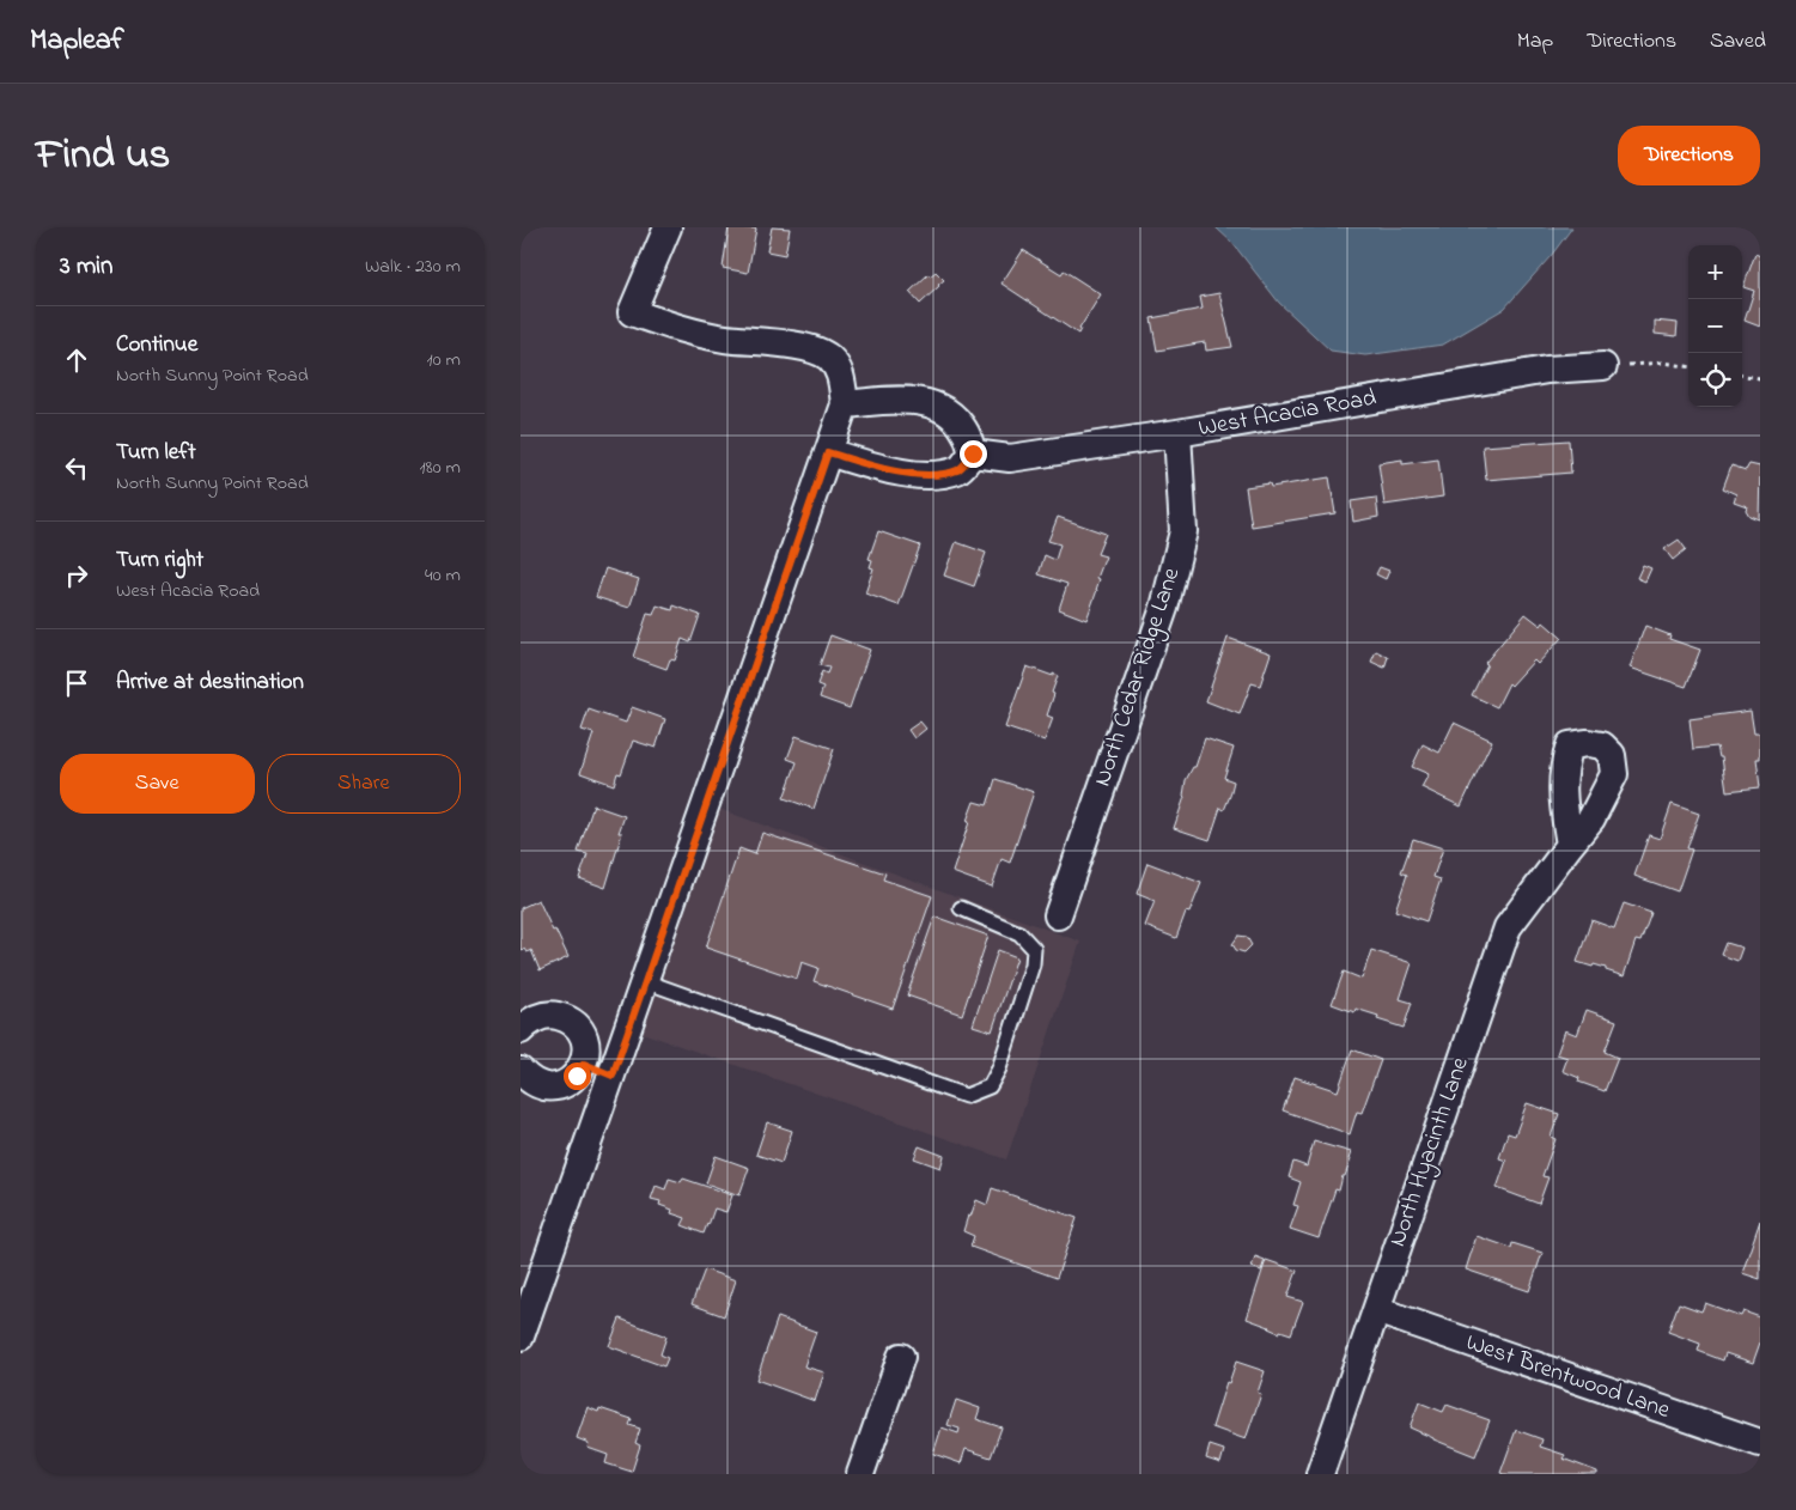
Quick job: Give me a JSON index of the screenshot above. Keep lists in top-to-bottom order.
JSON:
{
  "streets": {
    "street": [
      "West Acacia Road",
      "North Cedar Ridge Lane",
      "North Hyacinth Lane",
      "West Brentwood Lane"
    ]
  },
  "crossings": [
    ["West Acacia Road", "North Cedar Ridge Lane"],
    ["North Hyacinth Lane", "West Brentwood Lane"]
  ],
  "page": {
    "header": "Mapleaf",
    "nav": ["Map", "Directions", "Saved"],
    "title": "Find us",
    "buttons": [
      "Directions",
      ["Save", "Share"]
    ],
    "heading": ["3 min", "Walk · 230 m"],
    "map_buttons": ["+", "−"],
    "list": [
      ["Continue", "North Sunny Point Road", "10 m"],
      ["Turn left", "North Sunny Point Road", "180 m"],
      ["Turn right", "West Acacia Road", "40 m"],
      "Arrive at destination"
    ]
  }
}
